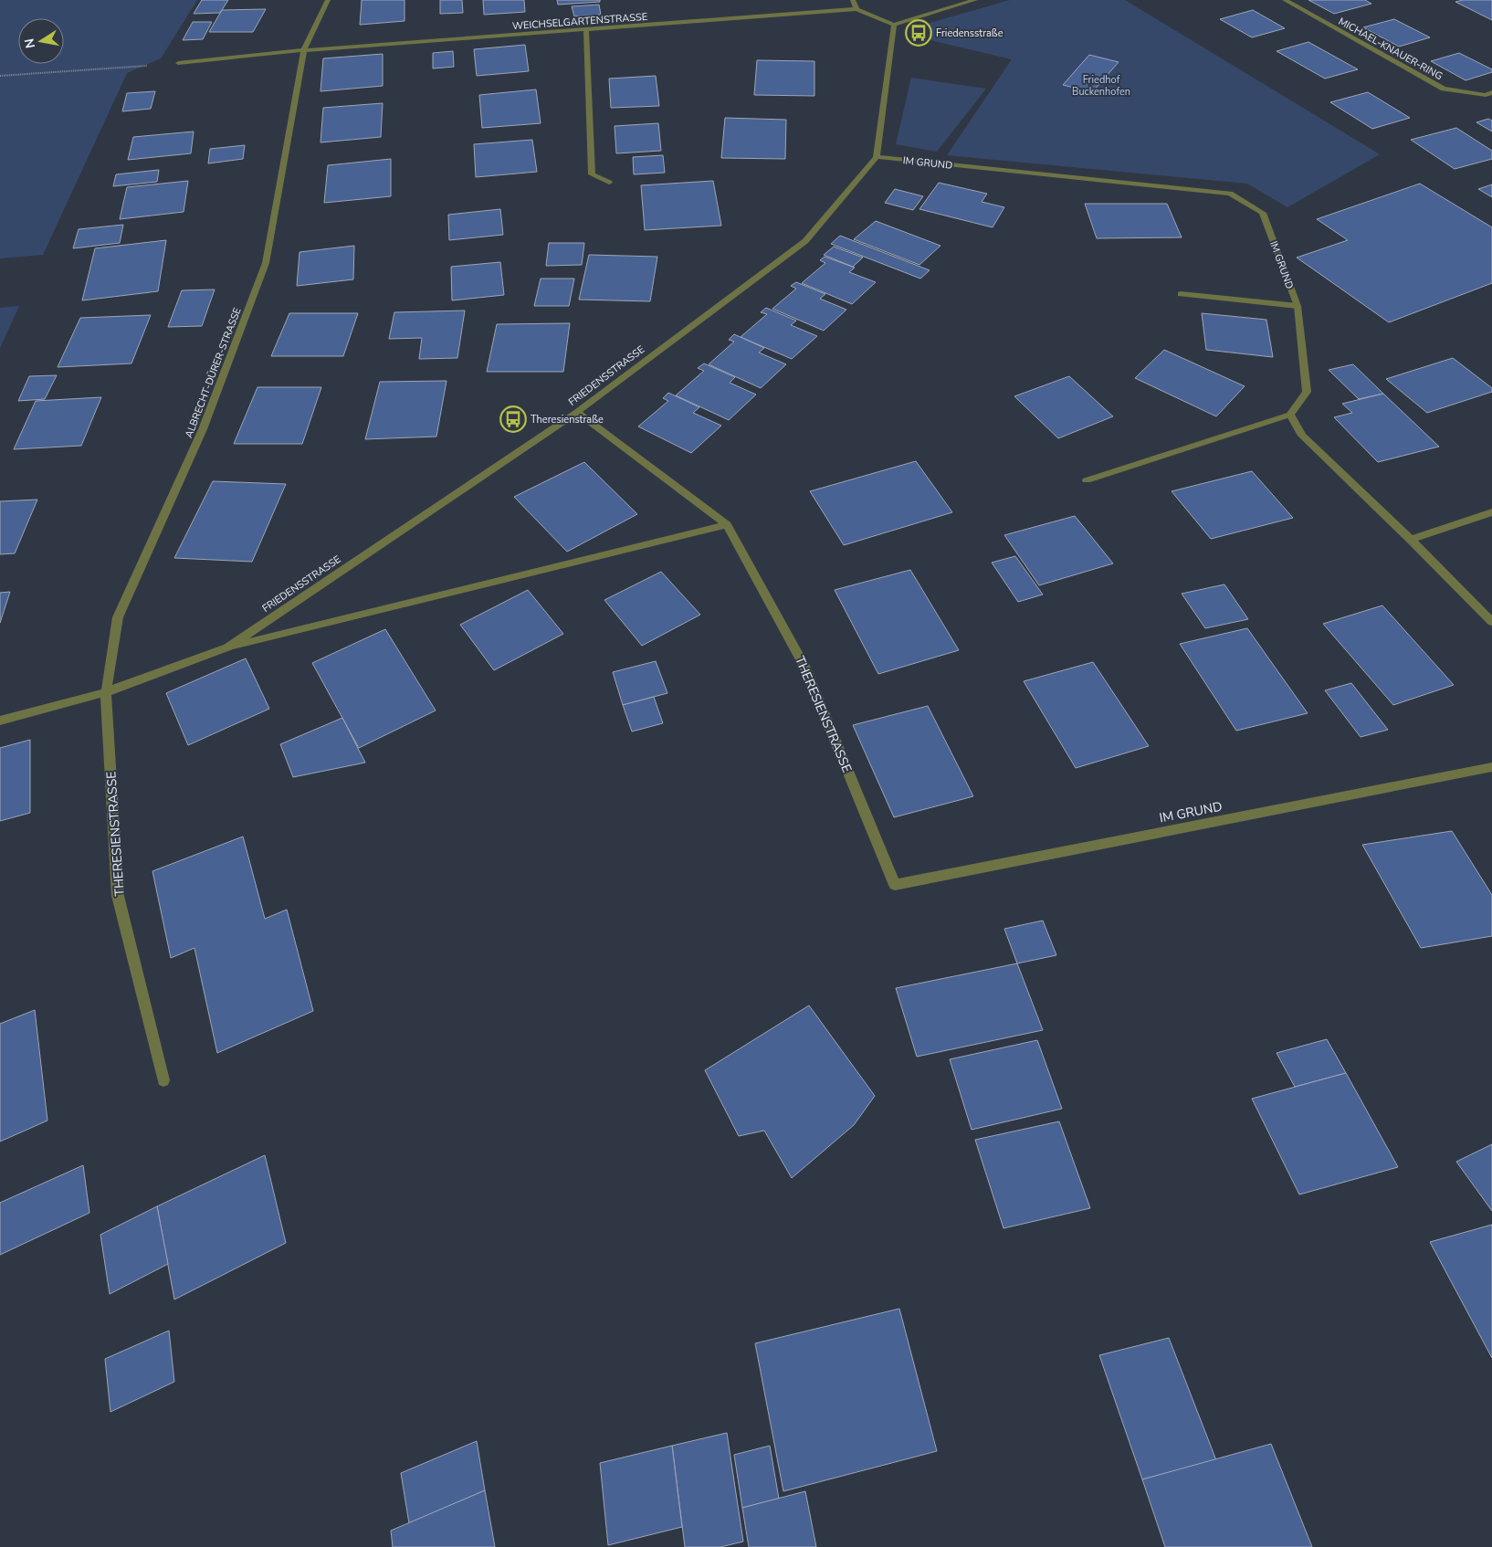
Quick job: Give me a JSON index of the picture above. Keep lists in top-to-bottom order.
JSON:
{
  "streets": {
    "street": [
      "WEICHSELGARTENSTRASSE",
      "MICHAEL-KNAUER-RING",
      "IM GRUND",
      "ALBRECHT-DÜRER-STRASSE",
      "FRIEDENSSTRASSE",
      "THERESIENSTRASSE"
    ]
  },
  "crossings": [
    ["WEICHSELGARTENSTRASSE", "ALBRECHT-DÜRER-STRASSE"],
    ["IM GRUND", "FRIEDENSSTRASSE"],
    ["IM GRUND", "THERESIENSTRASSE"],
    ["ALBRECHT-DÜRER-STRASSE", "FRIEDENSSTRASSE"],
    ["ALBRECHT-DÜRER-STRASSE", "THERESIENSTRASSE"],
    ["FRIEDENSSTRASSE", "THERESIENSTRASSE"]
  ],
  "parks": ["Friedhof Buckenhofen"],
  "places": {
    "bus stop": ["Friedensstraße", "Theresienstraße"]
  },
  "north": "left"
}
